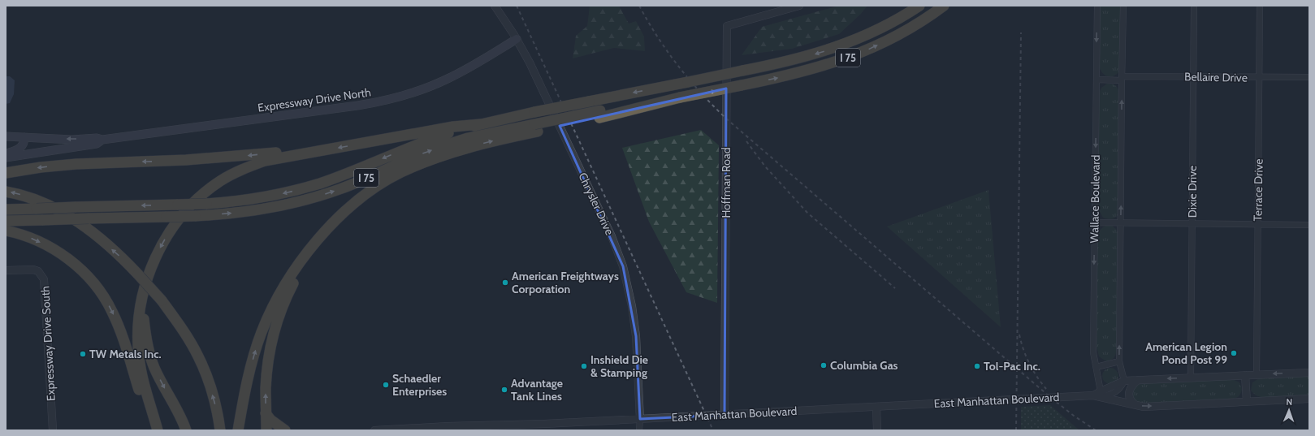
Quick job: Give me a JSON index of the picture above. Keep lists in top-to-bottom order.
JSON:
{
  "streets": {
    "highway": ["I 75"],
    "main road": ["Expressway Drive North"],
    "street": [
      "Bellaire Drive",
      "Hoffman Road",
      "Terrace Drive",
      "Dixie Drive",
      "Wallace Boulevard",
      "Chrysler Drive",
      "Expressway Drive South",
      "East Manhattan Boulevard"
    ]
  },
  "crossings": [
    ["Bellaire Drive", "Terrace Drive"],
    ["Bellaire Drive", "Dixie Drive"],
    ["Bellaire Drive", "Wallace Boulevard"],
    ["Expressway Drive North", "Chrysler Drive"],
    ["Hoffman Road", "East Manhattan Boulevard"],
    ["Terrace Drive", "East Manhattan Boulevard"],
    ["Dixie Drive", "East Manhattan Boulevard"],
    ["Wallace Boulevard", "East Manhattan Boulevard"],
    ["Chrysler Drive", "East Manhattan Boulevard"]
  ],
  "places": [
    "American Freightways Corporation",
    "American Legion Pond Post 99",
    "TW Metals Inc.",
    "Columbia Gas",
    "Inshield Die & Stamping",
    "Tol-Pac Inc.",
    "Schaedler Enterprises",
    "Advantage Tank Lines"
  ],
  "north": "top"
}
